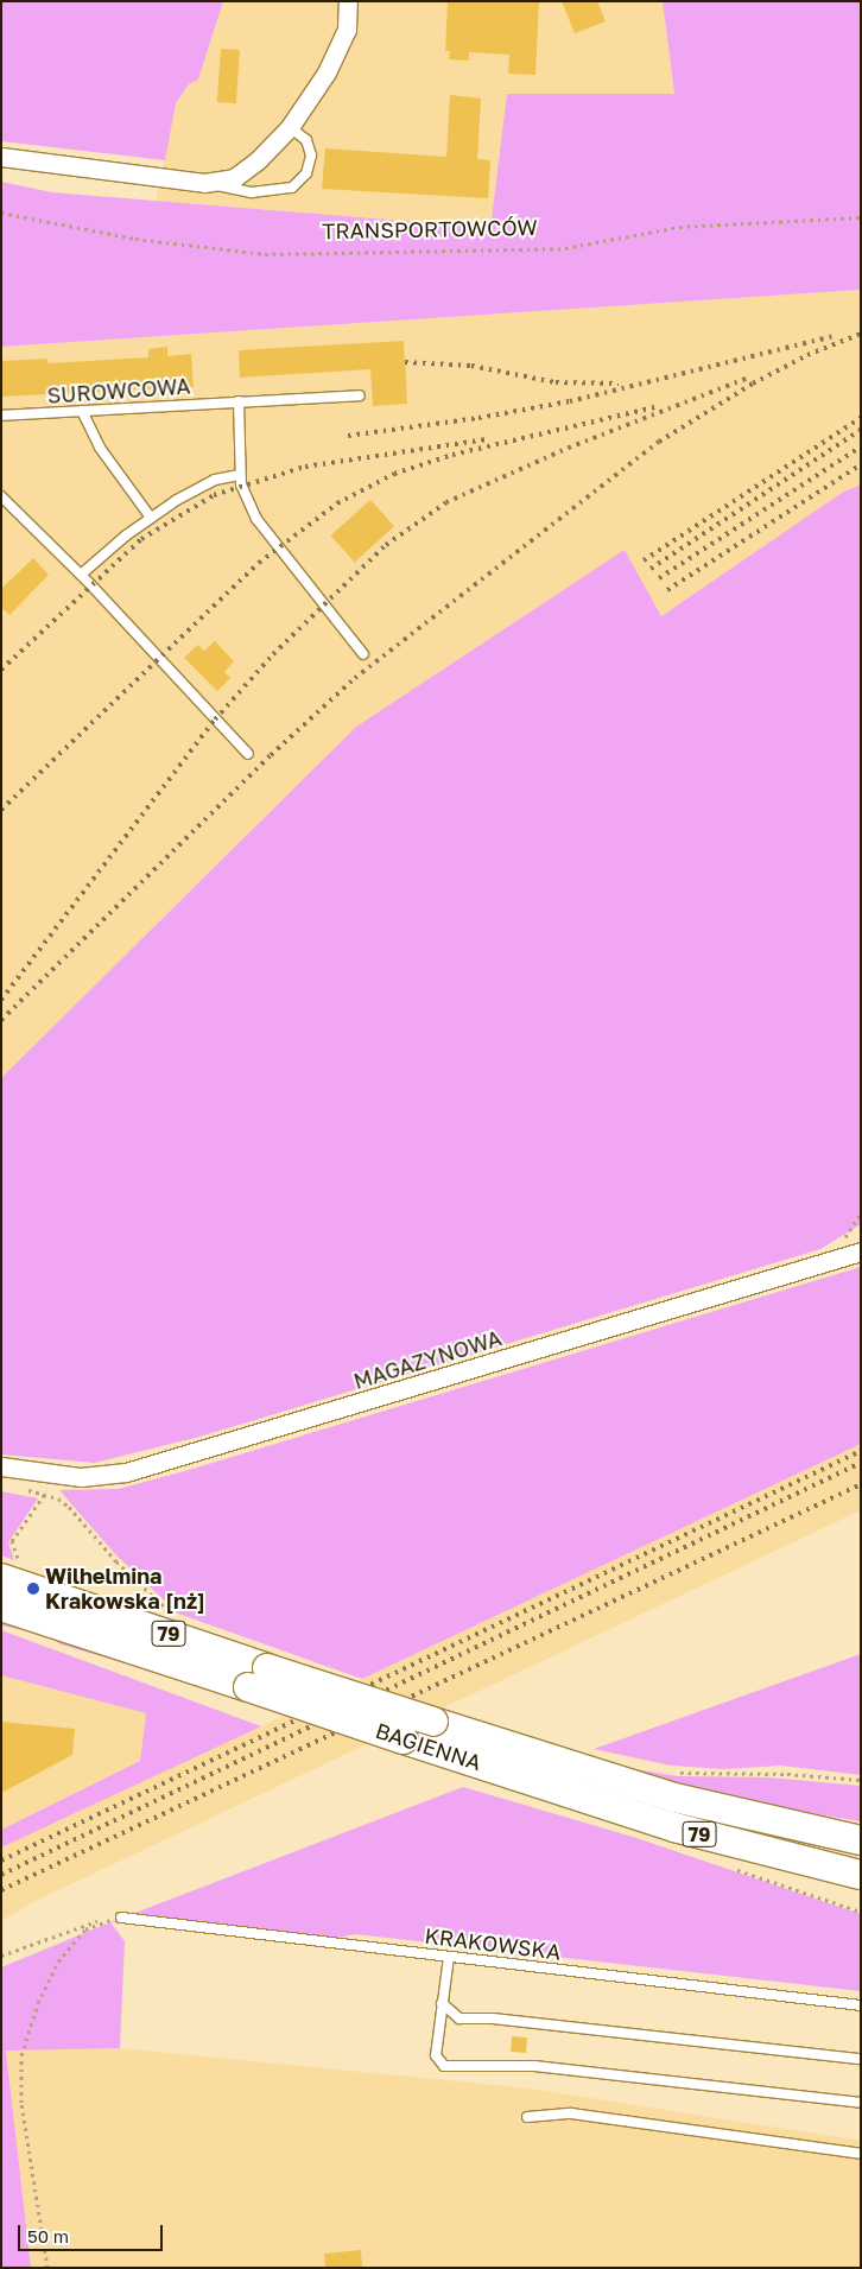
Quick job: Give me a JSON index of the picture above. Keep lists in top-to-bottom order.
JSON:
{
  "streets": {
    "main road": ["79", "BAGIENNA"],
    "street": ["MAGAZYNOWA"],
    "lane": ["SUROWCOWA", "KRAKOWSKA"],
    "path": ["TRANSPORTOWCÓW"]
  },
  "places": ["Wilhelmina Krakowska [nż]"],
  "scale_bar": "50 m"
}
